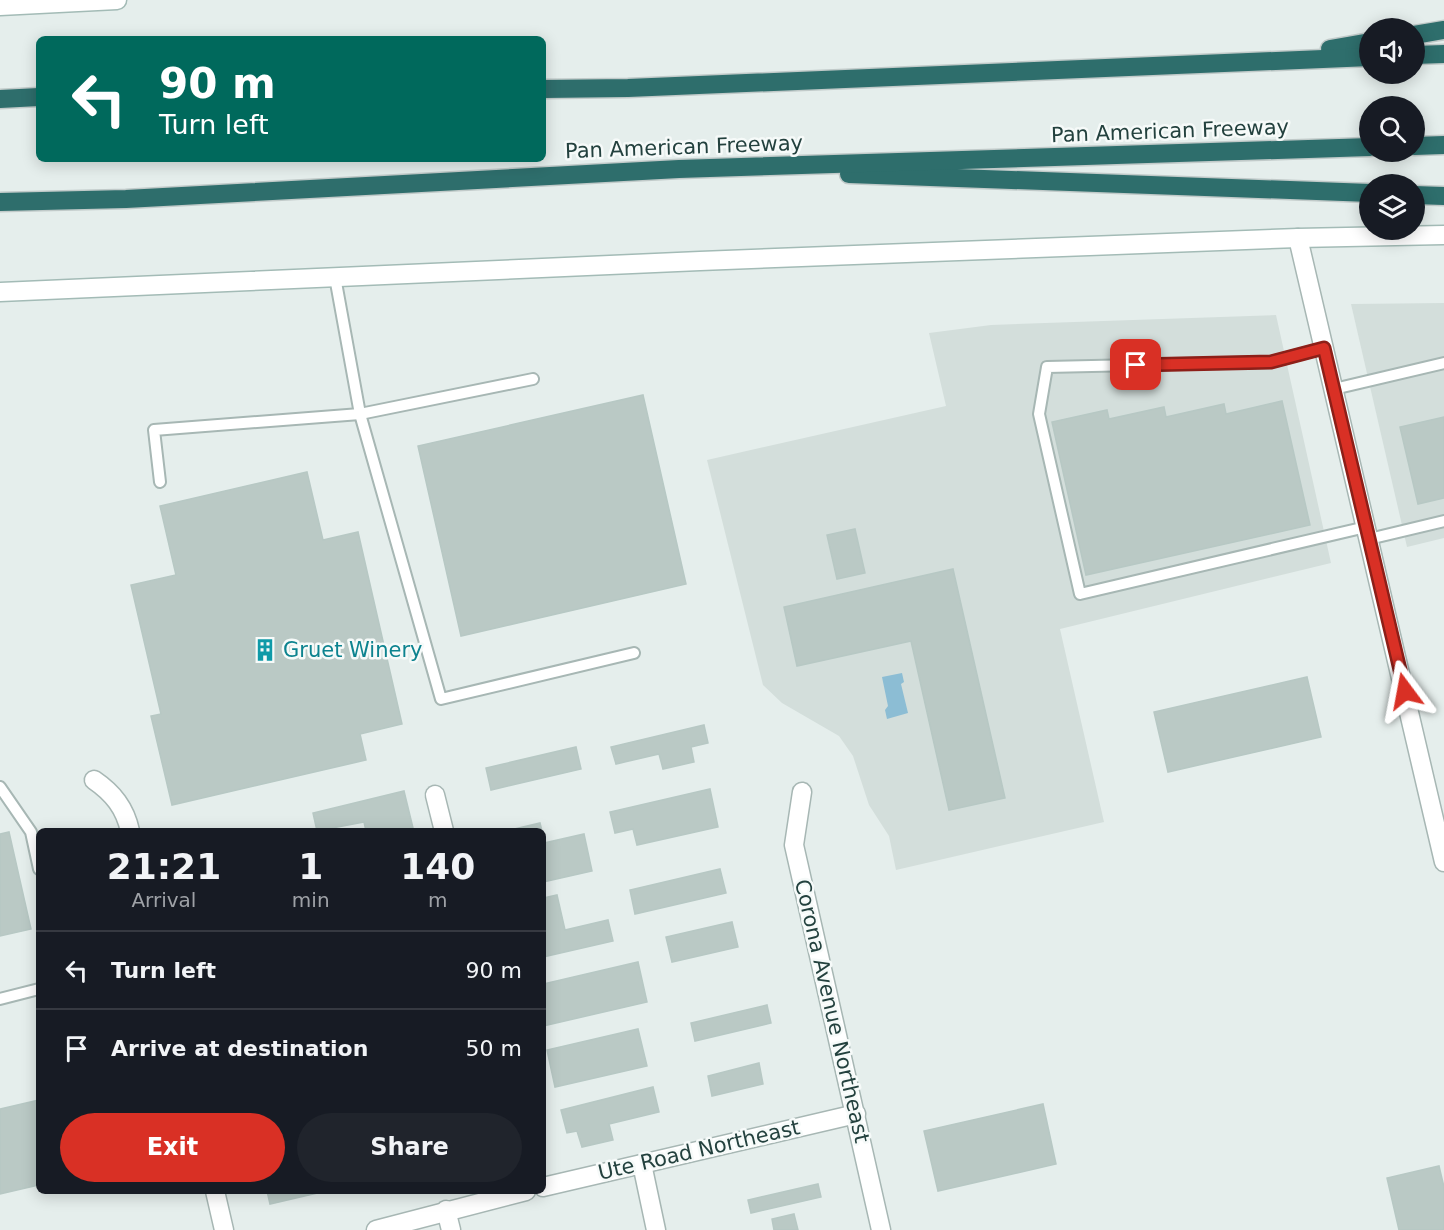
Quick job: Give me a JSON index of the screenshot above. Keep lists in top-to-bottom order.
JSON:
{
  "streets": {
    "highway": ["Pan American Freeway"],
    "street": ["Corona Avenue Northeast", "Ute Road Northeast"]
  },
  "crossings": [
    ["Corona Avenue Northeast", "Ute Road Northeast"]
  ],
  "places": {
    "building": ["Gruet Winery"]
  },
  "page": {
    "turn": ["90 m", "Turn left"],
    "eta": [
      "21:21",
      "Arrival",
      "1",
      "min",
      "140",
      "m"
    ],
    "list": [
      {
        "name": "Turn left",
        "value": "90 m"
      },
      {
        "name": "Arrive at destination",
        "value": "50 m"
      }
    ],
    "buttons": ["Exit", "Share"]
  }
}
